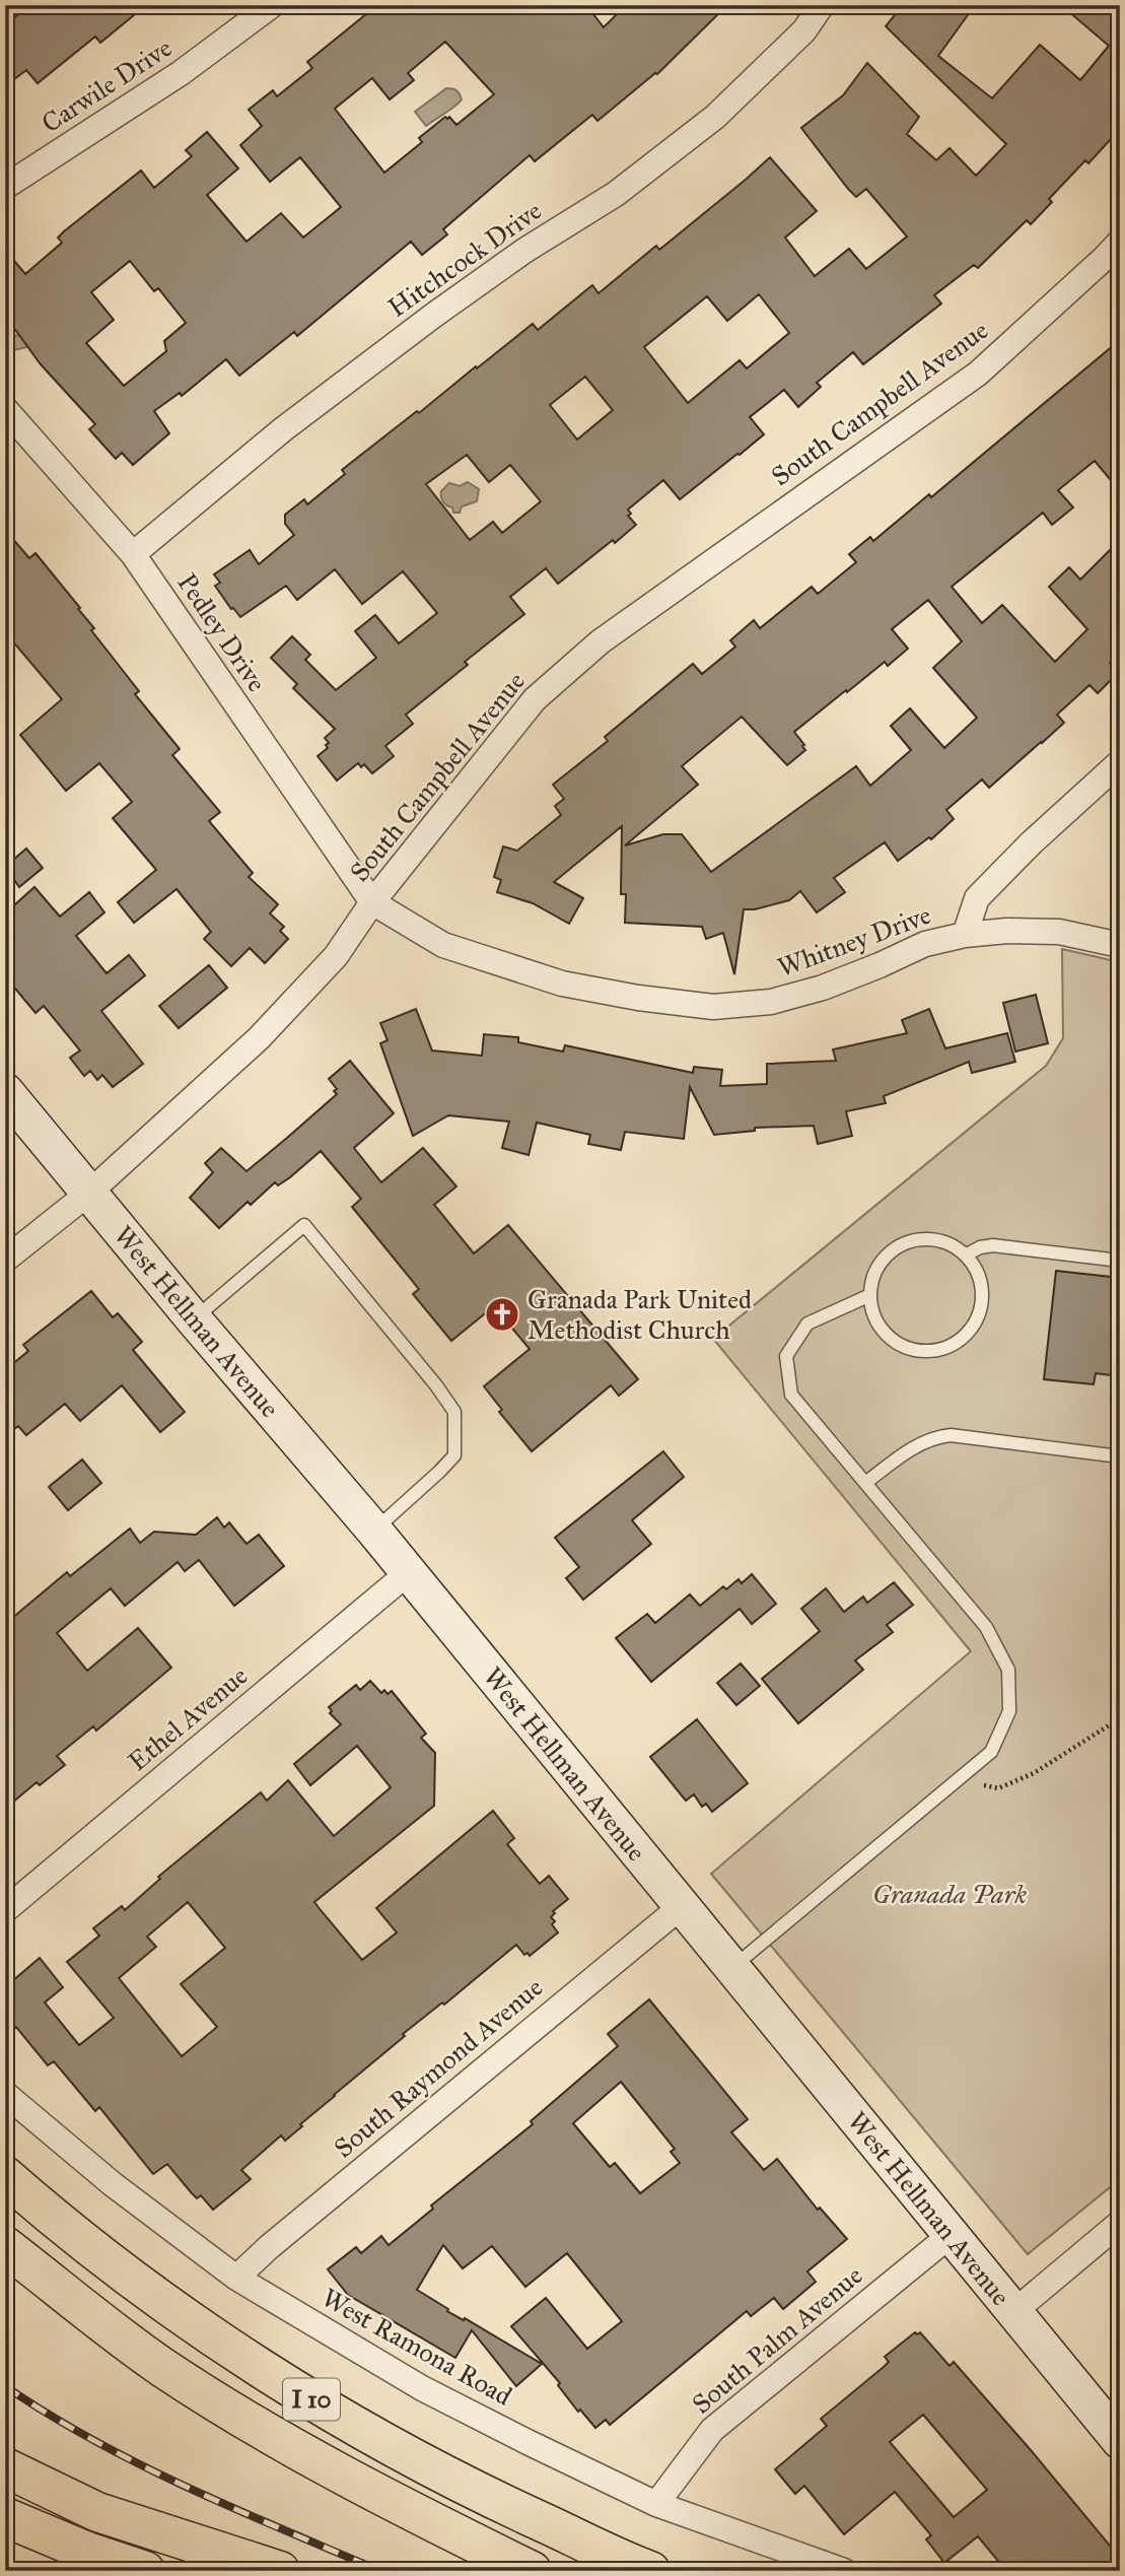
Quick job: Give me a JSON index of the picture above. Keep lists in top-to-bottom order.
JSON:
{
  "streets": {
    "highway": ["I 10"],
    "street": [
      "Carwile Drive",
      "Hitchcock Drive",
      "South Campbell Avenue",
      "Pedley Drive",
      "Whitney Drive",
      "West Hellman Avenue",
      "Ethel Avenue",
      "South Raymond Avenue",
      "South Palm Avenue",
      "West Ramona Road"
    ]
  },
  "crossings": [
    ["Hitchcock Drive", "Pedley Drive"],
    ["South Campbell Avenue", "Pedley Drive"],
    ["South Campbell Avenue", "Whitney Drive"],
    ["South Campbell Avenue", "West Hellman Avenue"],
    ["Pedley Drive", "Whitney Drive"],
    ["West Hellman Avenue", "Ethel Avenue"],
    ["West Hellman Avenue", "South Raymond Avenue"],
    ["West Hellman Avenue", "South Palm Avenue"],
    ["South Raymond Avenue", "West Ramona Road"],
    ["South Palm Avenue", "West Ramona Road"]
  ],
  "parks": ["Granada Park"],
  "places": {
    "church": ["Granada Park United Methodist Church"]
  }
}
